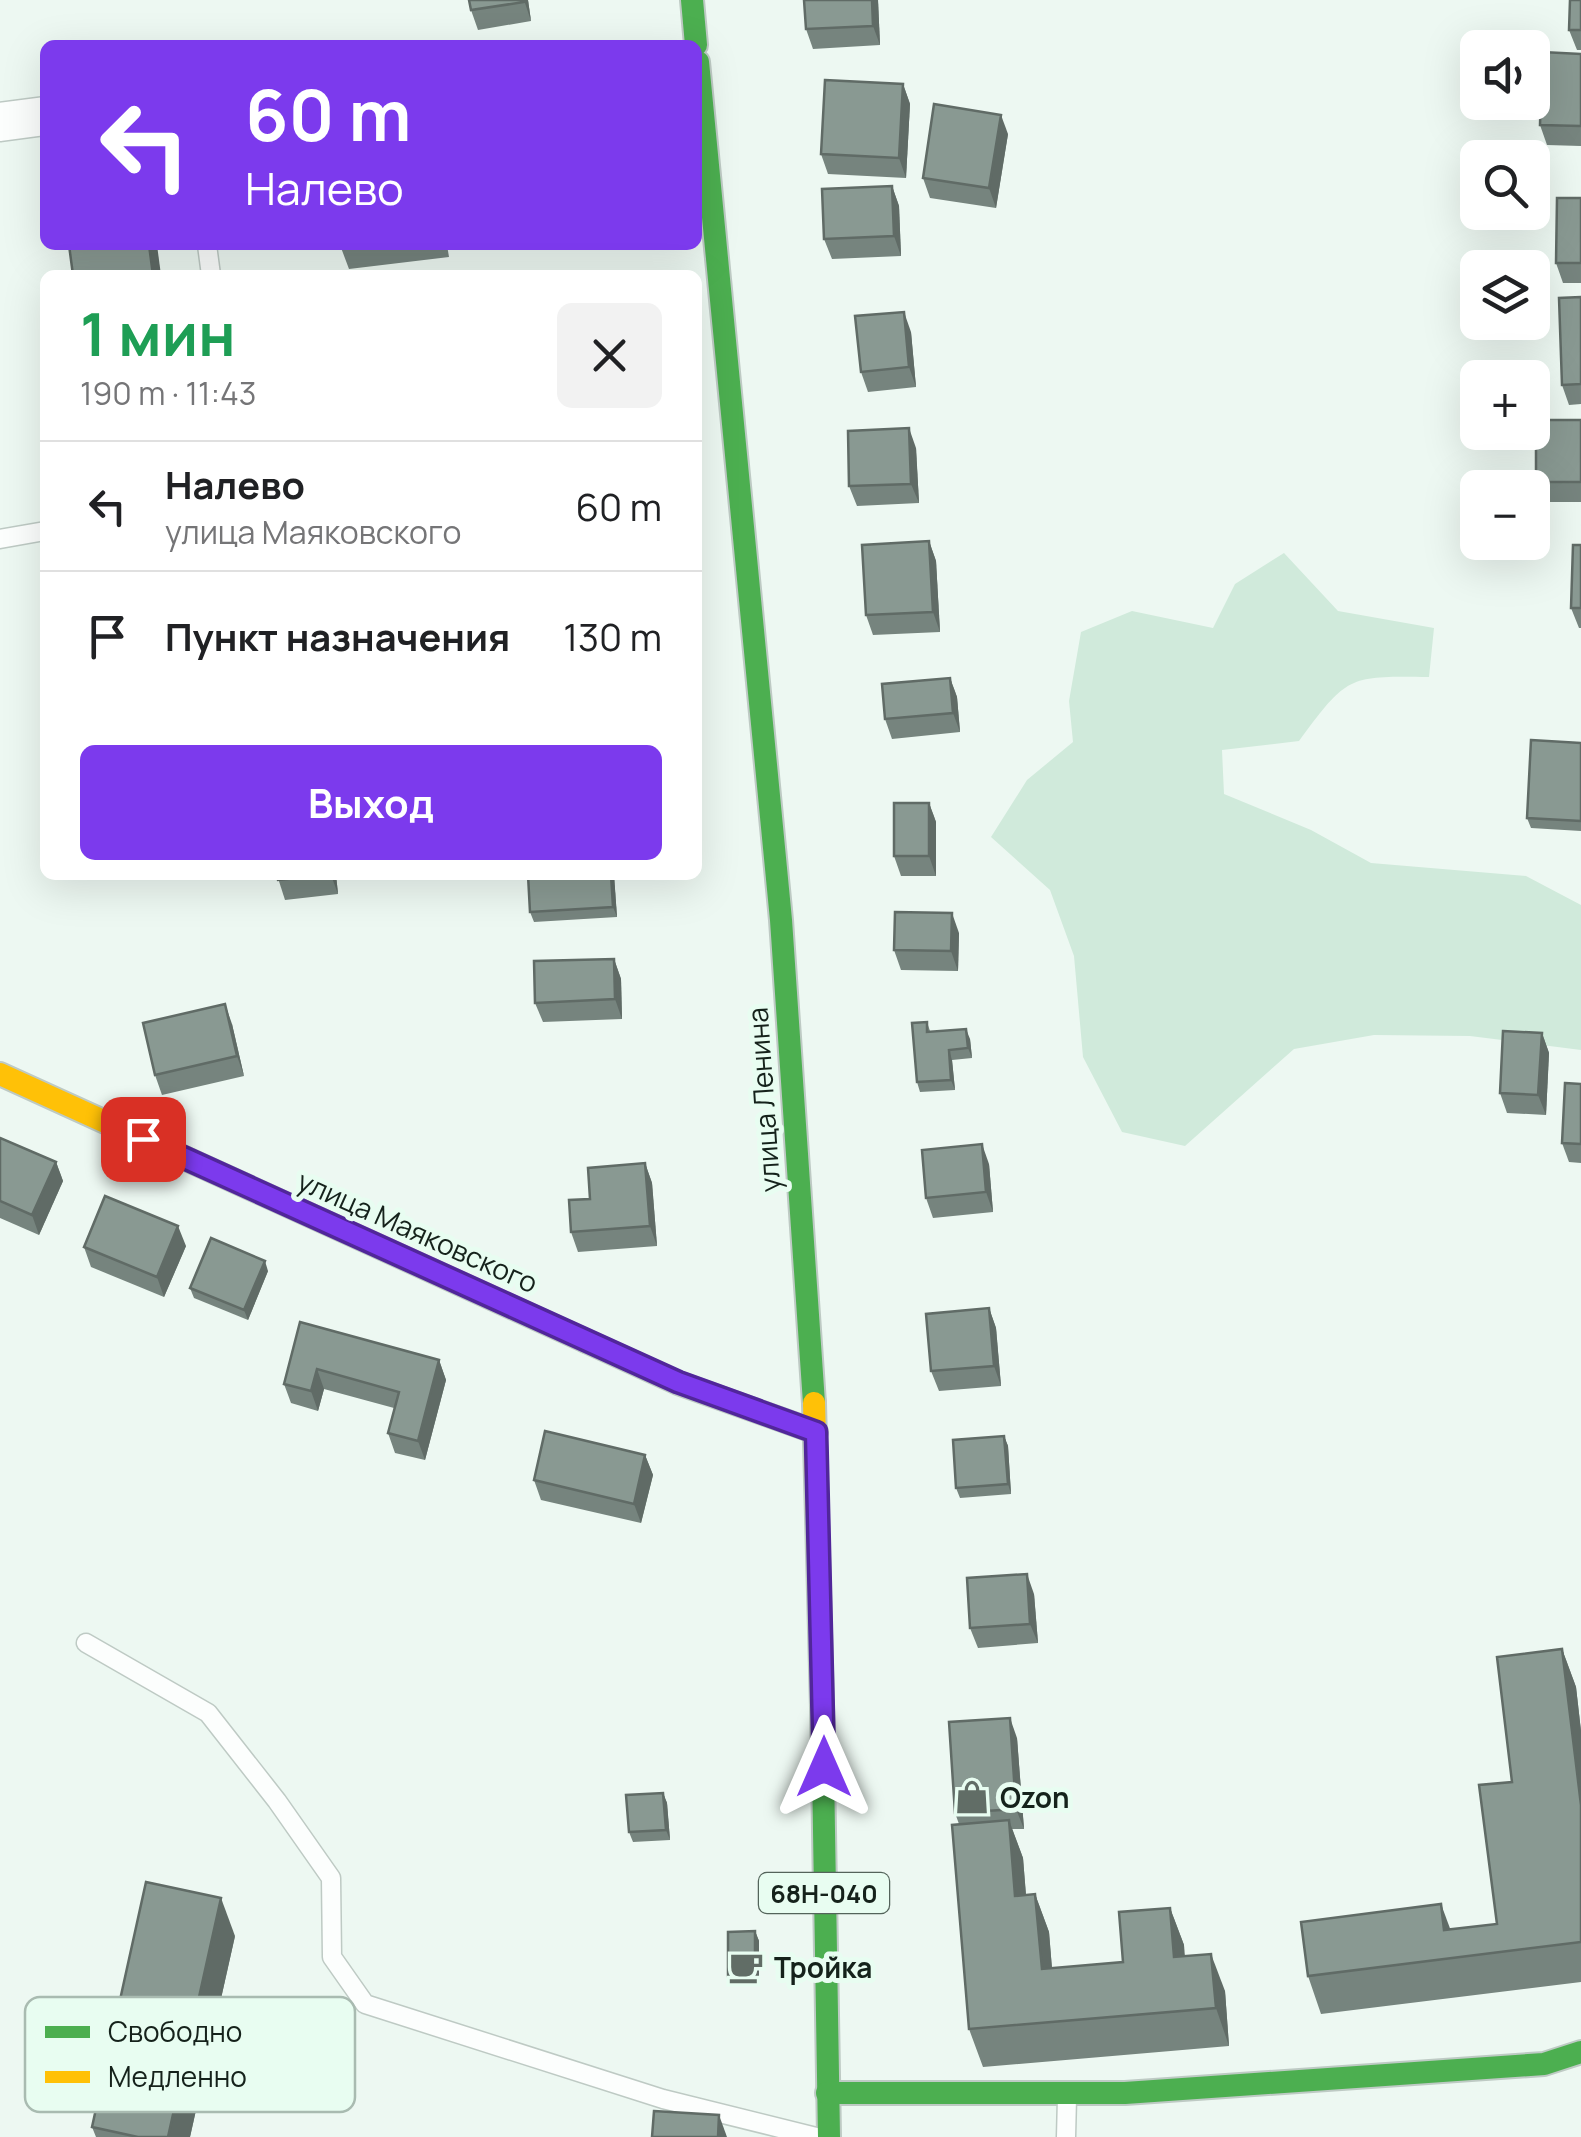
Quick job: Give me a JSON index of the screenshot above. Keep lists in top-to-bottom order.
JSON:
{
  "streets": {
    "main road": ["улица Ленина", "улица Маяковского", "68Н-040"]
  },
  "crossings": [
    ["улица Ленина", "улица Маяковского"]
  ],
  "places": {
    "shop": ["Ozon"],
    "cafe": ["Тройка"]
  },
  "legend": ["Свободно", "Медленно"],
  "page": {
    "map_buttons": ["+", "−"],
    "turn": ["60 m", "Налево"],
    "heading": ["1 мин", "190 m · 11:43"],
    "list": [
      {
        "name": "Налево",
        "note": "улица Маяковского",
        "value": "60 m"
      },
      {
        "name": "Пункт назначения",
        "value": "130 m"
      }
    ],
    "buttons": "Выход"
  }
}
